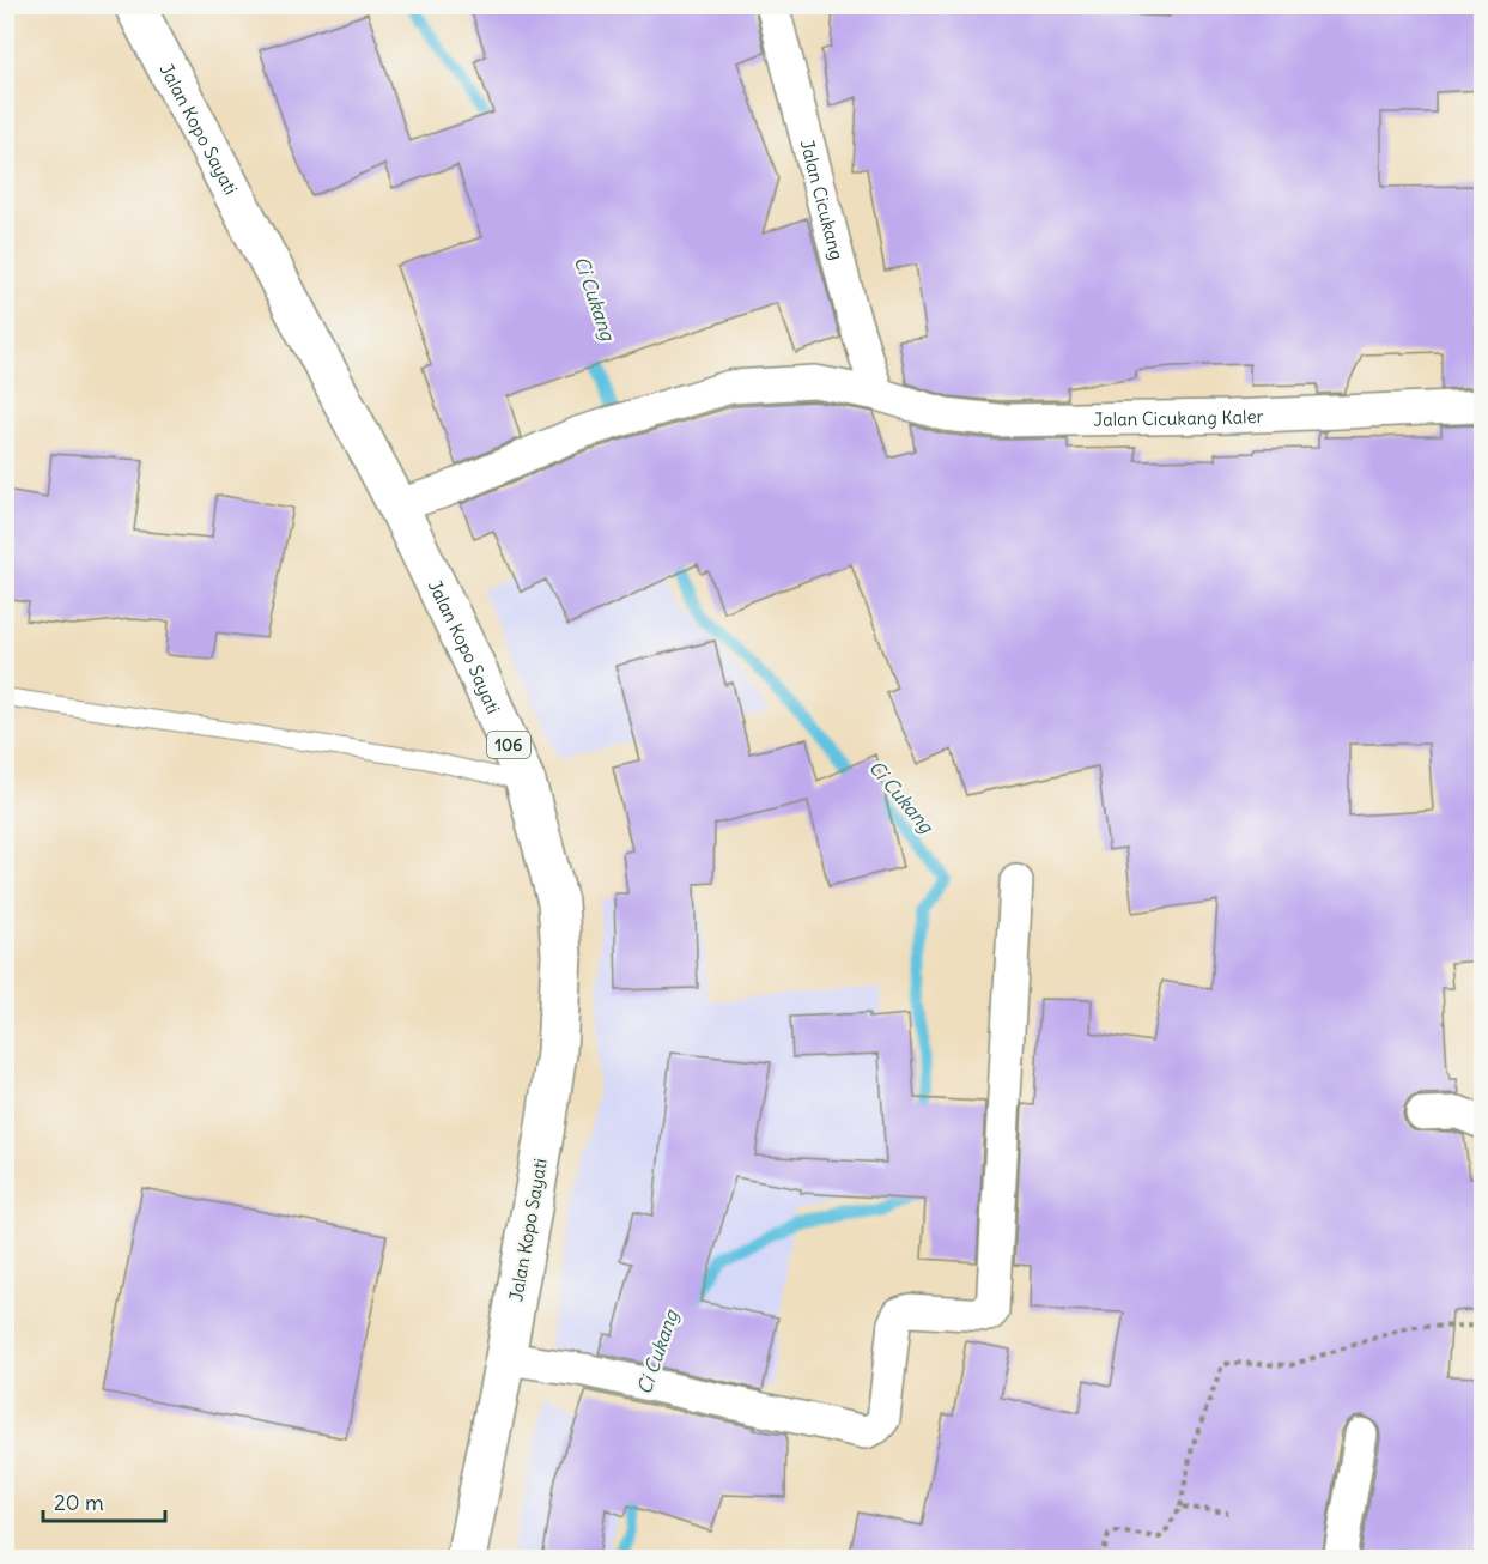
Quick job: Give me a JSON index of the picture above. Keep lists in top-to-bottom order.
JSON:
{
  "streets": {
    "main road": ["Jalan Kopo Sayati", "106"],
    "street": ["Jalan Cicukang", "Jalan Cicukang Kaler"]
  },
  "crossings": [
    ["Jalan Kopo Sayati", "Jalan Cicukang Kaler"],
    ["Jalan Cicukang", "Jalan Cicukang Kaler"]
  ],
  "water": ["Ci Cukang"],
  "scale_bar": "20 m"
}
